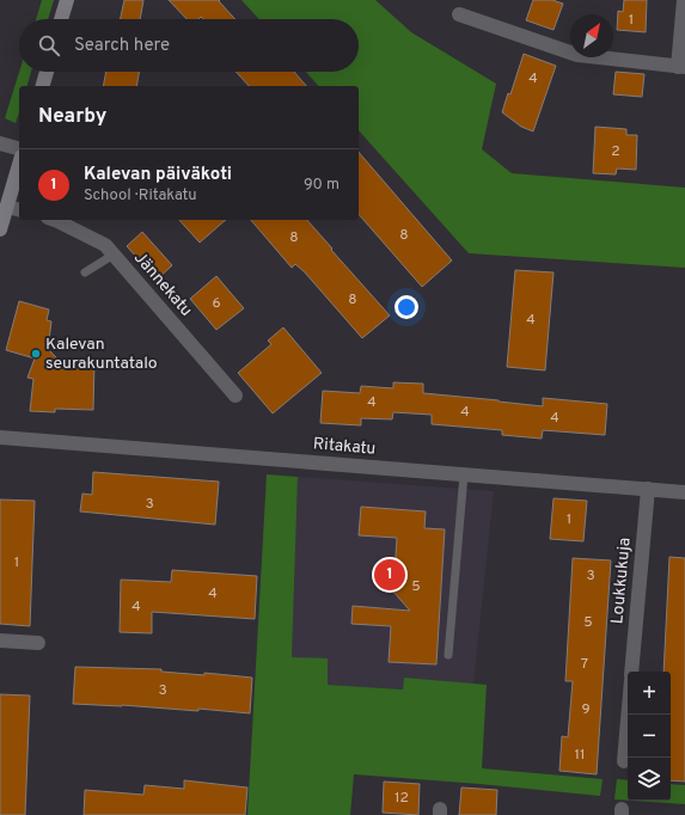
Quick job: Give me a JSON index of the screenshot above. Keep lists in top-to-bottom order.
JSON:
{
  "streets": {
    "street": ["Jännekatu", "Ritakatu", "Loukkukuja"]
  },
  "crossings": [
    ["Ritakatu", "Loukkukuja"]
  ],
  "places": ["Kalevan seurakuntatalo"],
  "house_numbers": [
    "1",
    "4",
    "2",
    "8",
    "8",
    "8",
    "6",
    "4",
    "4",
    "4",
    "4",
    "3",
    "1",
    "1",
    "3",
    "5",
    "4",
    "4",
    "5",
    "7",
    "3",
    "9",
    "11",
    "12"
  ],
  "north": "top right",
  "page": {
    "search": "Search here",
    "heading": "Nearby",
    "list": [
      {
        "mark": "1",
        "name": "Kalevan päiväkoti",
        "note": "School · Ritakatu",
        "value": "90 m"
      }
    ],
    "pins": "1",
    "map_buttons": ["+", "−"]
  }
}
